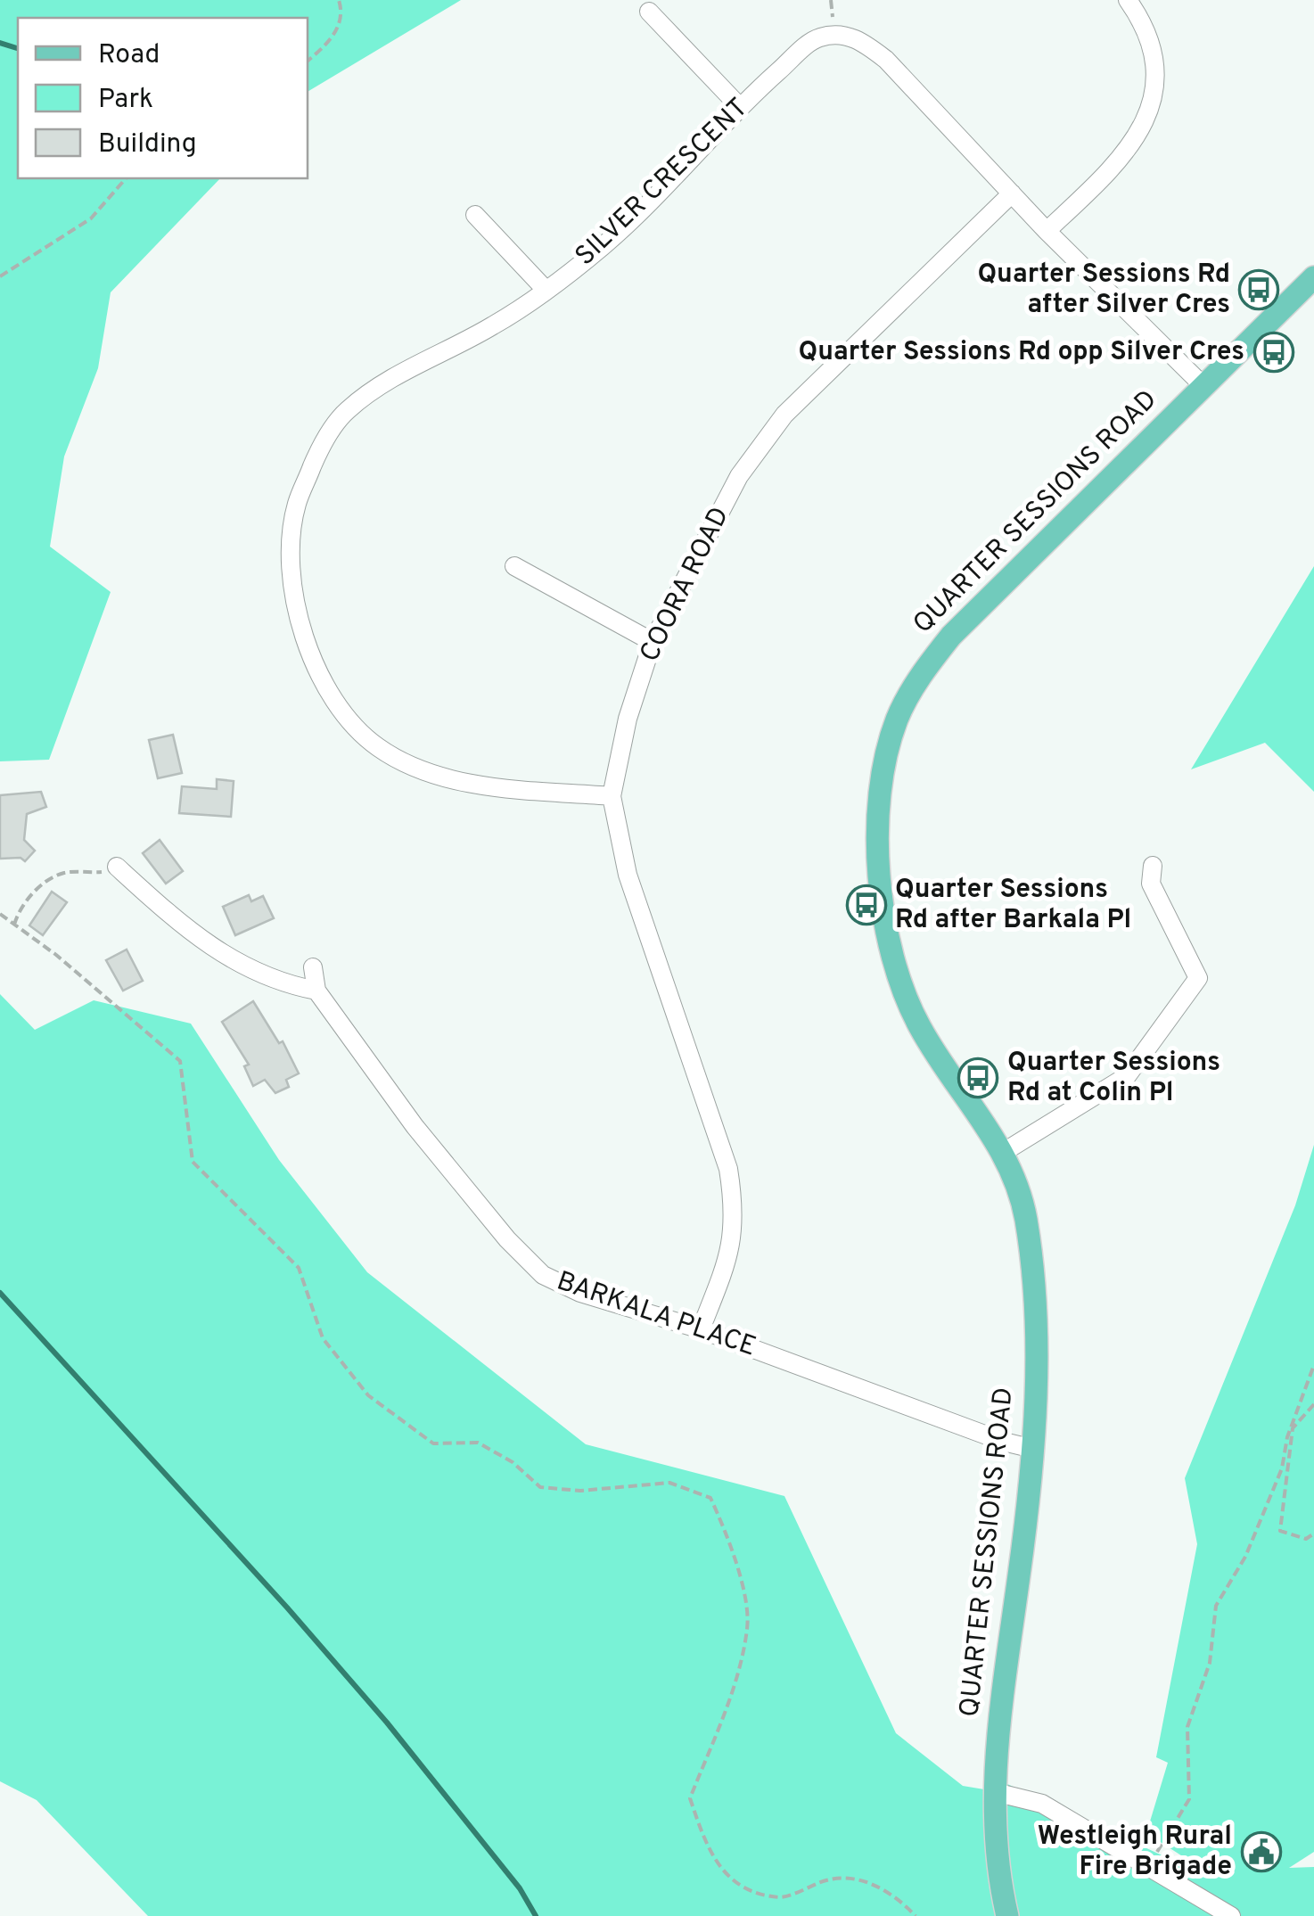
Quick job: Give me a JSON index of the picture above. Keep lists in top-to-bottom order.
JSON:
{
  "streets": {
    "main road": ["QUARTER SESSIONS ROAD"],
    "street": ["SILVER CRESCENT", "COORA ROAD", "BARKALA PLACE"]
  },
  "crossings": [
    ["SILVER CRESCENT", "QUARTER SESSIONS ROAD"],
    ["SILVER CRESCENT", "COORA ROAD"],
    ["QUARTER SESSIONS ROAD", "BARKALA PLACE"],
    ["COORA ROAD", "BARKALA PLACE"]
  ],
  "places": {
    "bus stop": [
      "Quarter Sessions Rd after Silver Cres",
      "Quarter Sessions Rd opp Silver Cres",
      "Quarter Sessions Rd after Barkala Pl",
      "Quarter Sessions Rd at Colin Pl"
    ],
    "public building": ["Westleigh Rural Fire Brigade"]
  },
  "legend": ["Road", "Park", "Building"]
}
